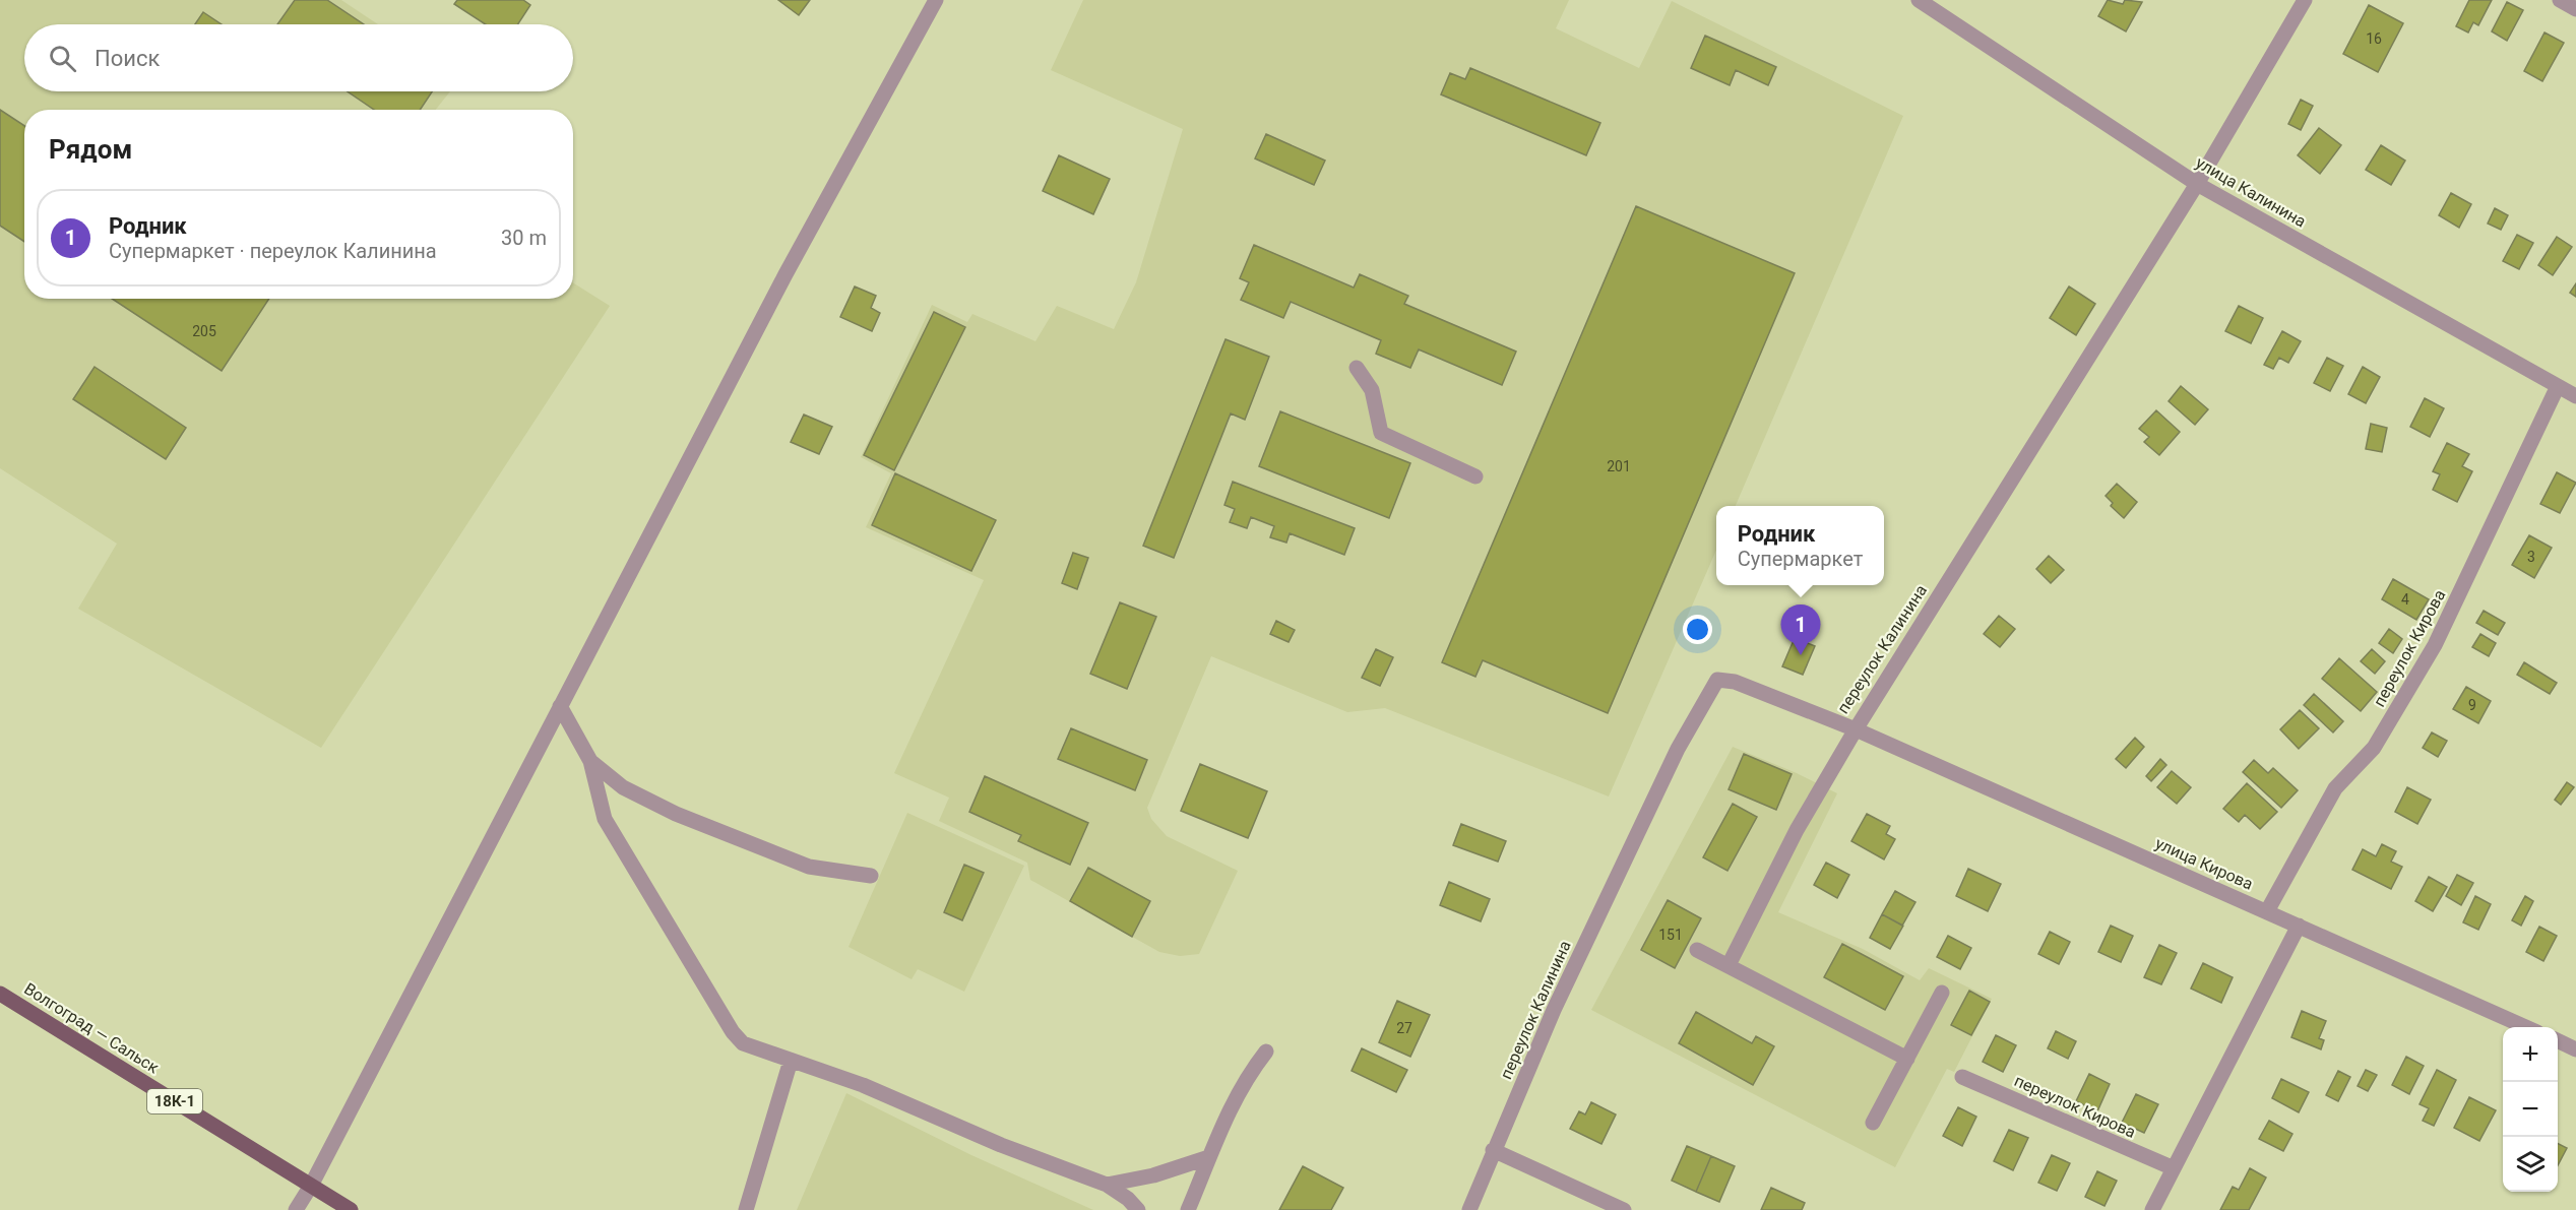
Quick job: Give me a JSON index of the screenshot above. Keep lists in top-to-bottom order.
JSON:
{
  "streets": {
    "main road": ["Волгоград — Сальск", "18К-1"],
    "street": [
      "улица Калинина",
      "переулок Кирова",
      "переулок Калинина",
      "улица Кирова"
    ]
  },
  "crossings": [
    ["улица Калинина", "переулок Кирова"],
    ["улица Калинина", "переулок Калинина"],
    ["переулок Кирова", "улица Кирова"],
    ["переулок Калинина", "улица Кирова"]
  ],
  "house_numbers": [
    "16",
    "205",
    "201",
    "3",
    "4",
    "9",
    "151",
    "27"
  ],
  "page": {
    "search": "Поиск",
    "heading": "Рядом",
    "list": [
      {
        "mark": "1",
        "name": "Родник",
        "note": "Супермаркет · переулок Калинина",
        "value": "30 m"
      }
    ],
    "popup": ["Родник", "Супермаркет"],
    "pins": "1",
    "map_buttons": ["+", "−"]
  }
}
